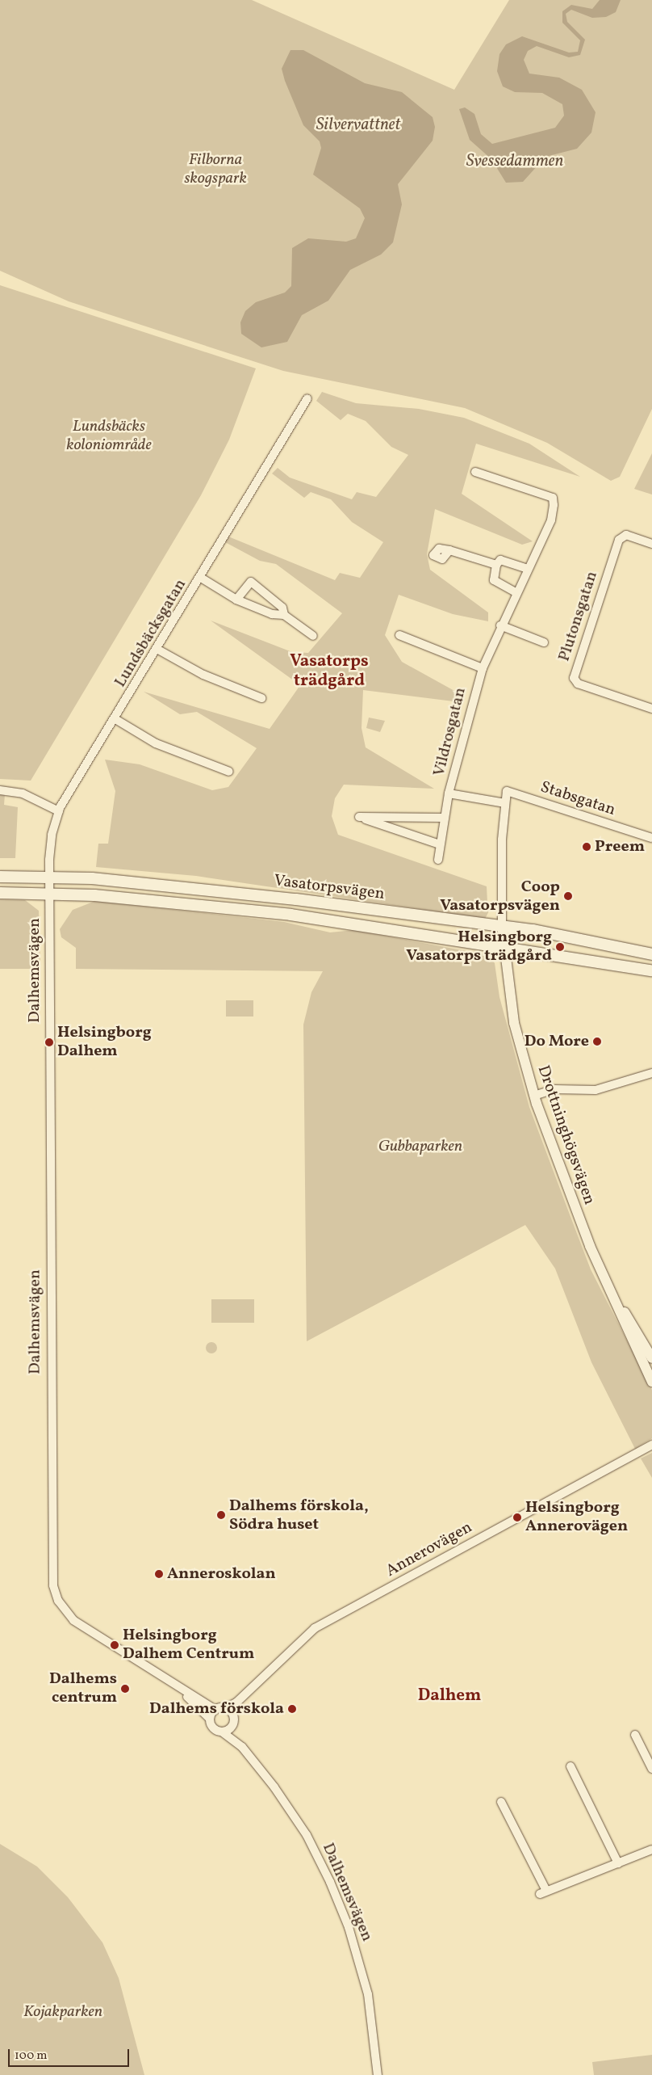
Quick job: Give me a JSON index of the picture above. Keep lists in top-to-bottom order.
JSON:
{
  "streets": {
    "main road": ["Vasatorpsvägen"],
    "street": [
      "Plutonsgatan",
      "Lundsbäcksgatan",
      "Vildrosgatan",
      "Stabsgatan",
      "Dalhemsvägen",
      "Drottninghögsvägen",
      "Annerovägen"
    ]
  },
  "crossings": [
    ["Lundsbäcksgatan", "Vasatorpsvägen"],
    ["Lundsbäcksgatan", "Dalhemsvägen"],
    ["Vildrosgatan", "Stabsgatan"],
    ["Vasatorpsvägen", "Dalhemsvägen"],
    ["Vasatorpsvägen", "Drottninghögsvägen"],
    ["Dalhemsvägen", "Annerovägen"]
  ],
  "districts": ["Vasatorps trädgård", "Dalhem"],
  "water": ["Silvervattnet", "Svessedammen"],
  "parks": [
    "Filborna skogspark",
    "Lundsbäcks koloniområde",
    "Gubbaparken",
    "Kojakparken"
  ],
  "places": [
    "Preem",
    "Coop Vasatorpsvägen",
    "Helsingborg Vasatorps trädgård",
    "Do More",
    "Helsingborg Dalhem",
    "Dalhems förskola, Södra huset",
    "Helsingborg Annerovägen",
    "Anneroskolan",
    "Helsingborg Dalhem Centrum",
    "Dalhems centrum",
    "Dalhems förskola"
  ],
  "scale_bar": "100 m"
}
